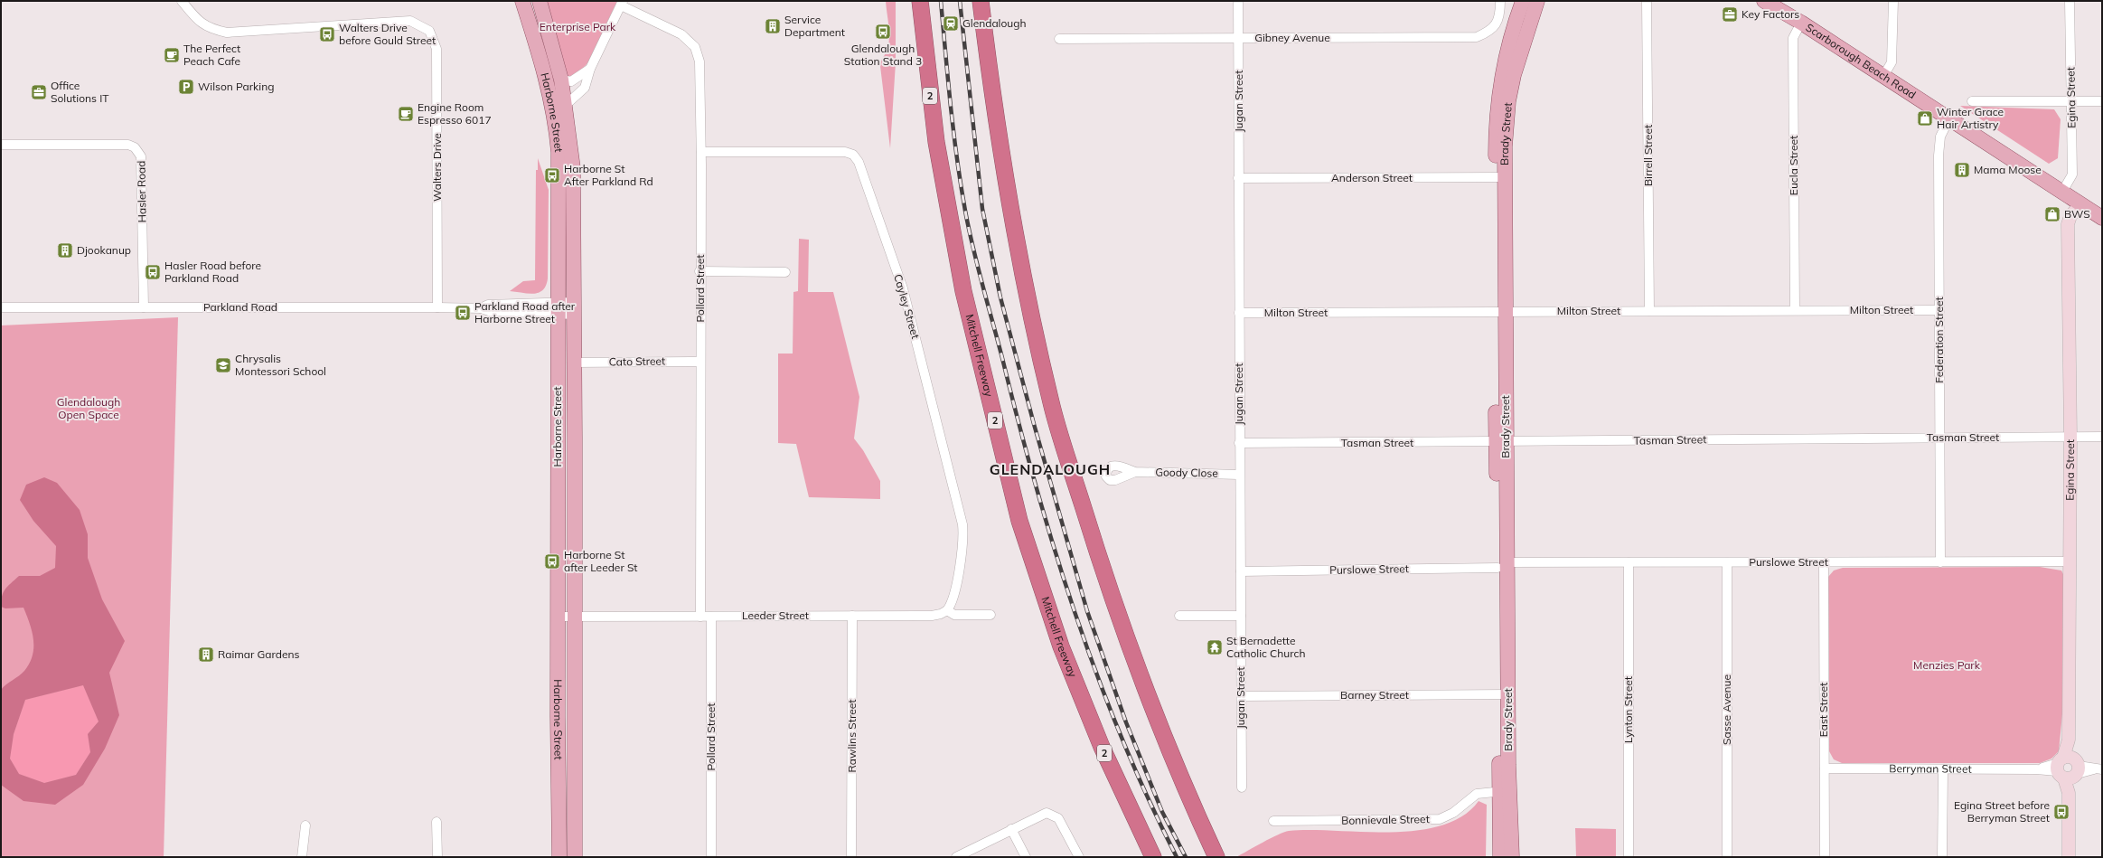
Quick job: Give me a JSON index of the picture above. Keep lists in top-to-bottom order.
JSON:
{
  "streets": {
    "highway": ["2", "Mitchell Freeway"],
    "main road": ["Scarborough Beach Road", "Harborne Street", "Brady Street"],
    "street": [
      "Gibney Avenue",
      "Egina Street",
      "Jugan Street",
      "Birrell Street",
      "Eucla Street",
      "Walters Drive",
      "Anderson Street",
      "Hasler Road",
      "Pollard Street",
      "Cayley Street",
      "Parkland Road",
      "Milton Street",
      "Federation Street",
      "Cato Street",
      "Tasman Street",
      "Goody Close",
      "Purslowe Street",
      "Leeder Street",
      "Barney Street",
      "Lynton Street",
      "Sasse Avenue",
      "East Street",
      "Rawlins Street",
      "Berryman Street",
      "Bonnievale Street"
    ]
  },
  "crossings": [
    ["Gibney Avenue", "Jugan Street"],
    ["Scarborough Beach Road", "Egina Street"],
    ["Scarborough Beach Road", "Eucla Street"],
    ["Scarborough Beach Road", "Federation Street"],
    ["Egina Street", "Tasman Street"],
    ["Egina Street", "Purslowe Street"],
    ["Egina Street", "Berryman Street"],
    ["Jugan Street", "Anderson Street"],
    ["Jugan Street", "Milton Street"],
    ["Jugan Street", "Tasman Street"],
    ["Jugan Street", "Goody Close"],
    ["Jugan Street", "Purslowe Street"],
    ["Jugan Street", "Barney Street"],
    ["Harborne Street", "Pollard Street"],
    ["Harborne Street", "Parkland Road"],
    ["Harborne Street", "Cato Street"],
    ["Harborne Street", "Leeder Street"],
    ["Brady Street", "Anderson Street"],
    ["Brady Street", "Milton Street"],
    ["Brady Street", "Tasman Street"],
    ["Brady Street", "Purslowe Street"],
    ["Brady Street", "Barney Street"],
    ["Brady Street", "Bonnievale Street"],
    ["Birrell Street", "Milton Street"],
    ["Eucla Street", "Milton Street"],
    ["Walters Drive", "Parkland Road"],
    ["Hasler Road", "Parkland Road"],
    ["Pollard Street", "Cayley Street"],
    ["Pollard Street", "Cato Street"],
    ["Pollard Street", "Leeder Street"],
    ["Cayley Street", "Leeder Street"],
    ["Milton Street", "Federation Street"],
    ["Federation Street", "Tasman Street"],
    ["Federation Street", "Purslowe Street"],
    ["Purslowe Street", "Lynton Street"],
    ["Purslowe Street", "Sasse Avenue"],
    ["Purslowe Street", "East Street"],
    ["Leeder Street", "Rawlins Street"],
    ["East Street", "Berryman Street"]
  ],
  "districts": ["GLENDALOUGH"],
  "parks": ["Enterprise Park", "Glendalough Open Space", "Menzies Park"],
  "places": {
    "office": ["Key Factors", "Office Solutions IT"],
    "station": ["Glendalough"],
    "building": [
      "Service Department",
      "Mama Moose",
      "Djookanup",
      "Raimar Gardens"
    ],
    "bus stop": [
      "Glendalough Station Stand 3",
      "Walters Drive before Gould Street",
      "Harborne St After Parkland Rd",
      "Hasler Road before Parkland Road",
      "Parkland Road after Harborne Street",
      "Harborne St after Leeder St",
      "Egina Street before Berryman Street"
    ],
    "cafe": ["The Perfect Peach Cafe", "Engine Room Espresso 6017"],
    "parking": ["Wilson Parking"],
    "shop": ["Winter Grace Hair Artistry", "BWS"],
    "school or university": ["Chrysalis Montessori School"],
    "temple": ["St Bernadette Catholic Church"]
  }
}
